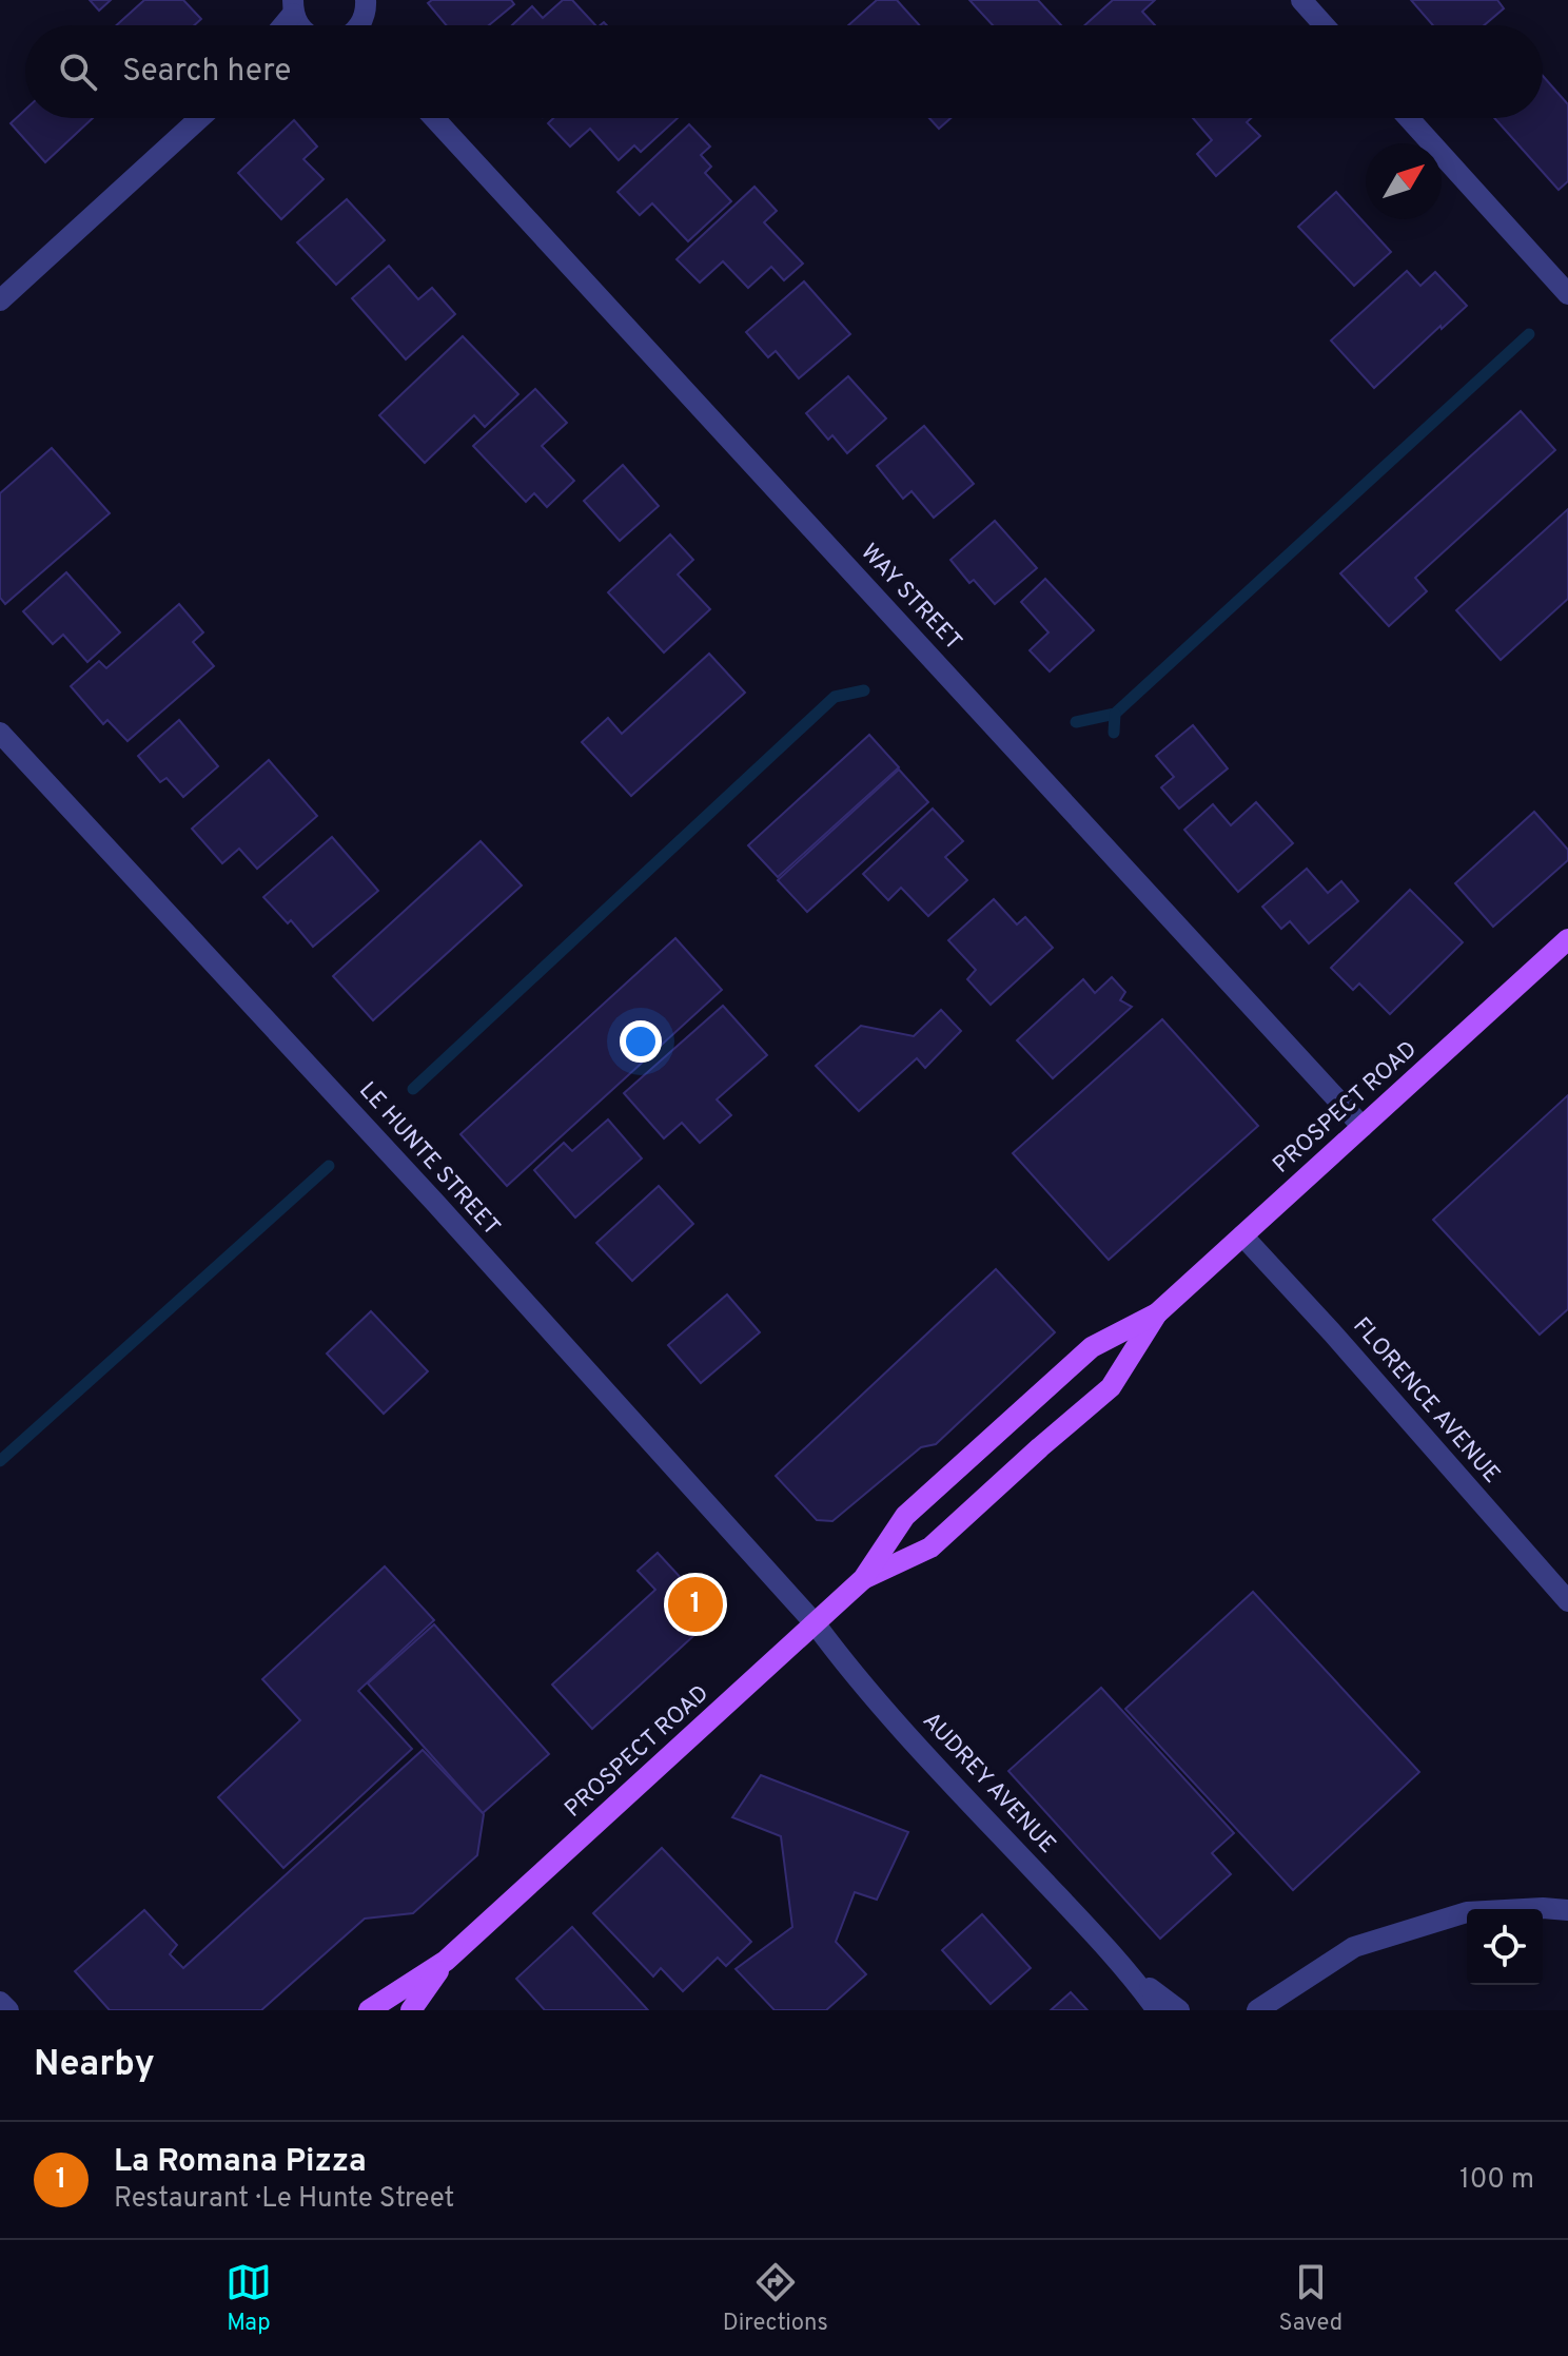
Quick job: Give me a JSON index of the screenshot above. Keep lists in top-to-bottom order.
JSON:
{
  "streets": {
    "main road": ["PROSPECT ROAD"],
    "street": [
      "WAY STREET",
      "LE HUNTE STREET",
      "FLORENCE AVENUE",
      "AUDREY AVENUE"
    ]
  },
  "crossings": [
    ["WAY STREET", "PROSPECT ROAD"],
    ["PROSPECT ROAD", "LE HUNTE STREET"],
    ["PROSPECT ROAD", "FLORENCE AVENUE"],
    ["PROSPECT ROAD", "AUDREY AVENUE"],
    ["LE HUNTE STREET", "AUDREY AVENUE"]
  ],
  "north": "top right",
  "page": {
    "search": "Search here",
    "pins": "1",
    "heading": "Nearby",
    "list": [
      {
        "mark": "1",
        "name": "La Romana Pizza",
        "note": "Restaurant · Le Hunte Street",
        "value": "100 m"
      }
    ],
    "nav": ["Map", "Directions", "Saved"]
  }
}
